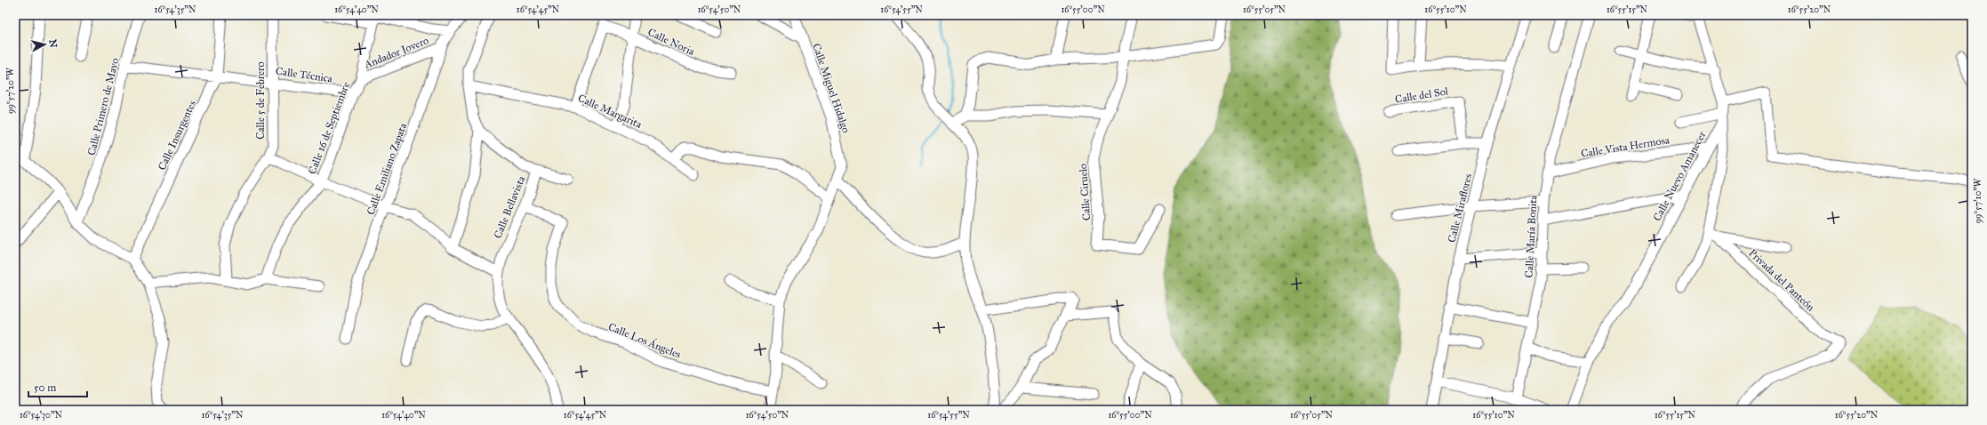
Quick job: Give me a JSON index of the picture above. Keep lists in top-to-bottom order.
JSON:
{
  "streets": {
    "street": [
      "Calle Noria",
      "Andador Jovero",
      "Calle Técnica",
      "Calle Miguel Hidalgo",
      "Calle del Sol",
      "Calle 5 de Febrero",
      "Calle Primero de Mayo",
      "Calle Margarita",
      "Calle 16 de Septiembre",
      "Calle Insurgentes",
      "Calle Vista Hermosa",
      "Calle Emiliano Zapata",
      "Calle Nuevo Amanecer",
      "Calle Ciruelo",
      "Calle Bellavista",
      "Calle Miraflores",
      "Calle María Bonita",
      "Privada del Panteón",
      "Calle Los Ángeles"
    ]
  },
  "crossings": [
    ["Calle Noria", "Calle Margarita"],
    ["Andador Jovero", "Calle 16 de Septiembre"],
    ["Andador Jovero", "Calle Emiliano Zapata"],
    ["Calle Técnica", "Calle 5 de Febrero"],
    ["Calle Técnica", "Calle Primero de Mayo"],
    ["Calle Técnica", "Calle 16 de Septiembre"],
    ["Calle Técnica", "Calle Insurgentes"],
    ["Calle Miguel Hidalgo", "Calle Los Ángeles"],
    ["Calle Margarita", "Calle Bellavista"],
    ["Calle Vista Hermosa", "Calle Nuevo Amanecer"],
    ["Calle Vista Hermosa", "Calle María Bonita"],
    ["Calle Bellavista", "Calle Los Ángeles"]
  ],
  "scale_bar": "50 m",
  "north": "right",
  "coordinates": [
    "16°54'35\"N",
    "16°54'40\"N",
    "16°54'45\"N",
    "16°54'50\"N",
    "16°54'55\"N",
    "16°55'00\"N",
    "16°55'05\"N",
    "16°55'10\"N",
    "16°55'15\"N",
    "16°55'20\"N",
    "99°57'20\"W",
    "99°57'10\"W",
    "16°54'30\"N"
  ]
}
